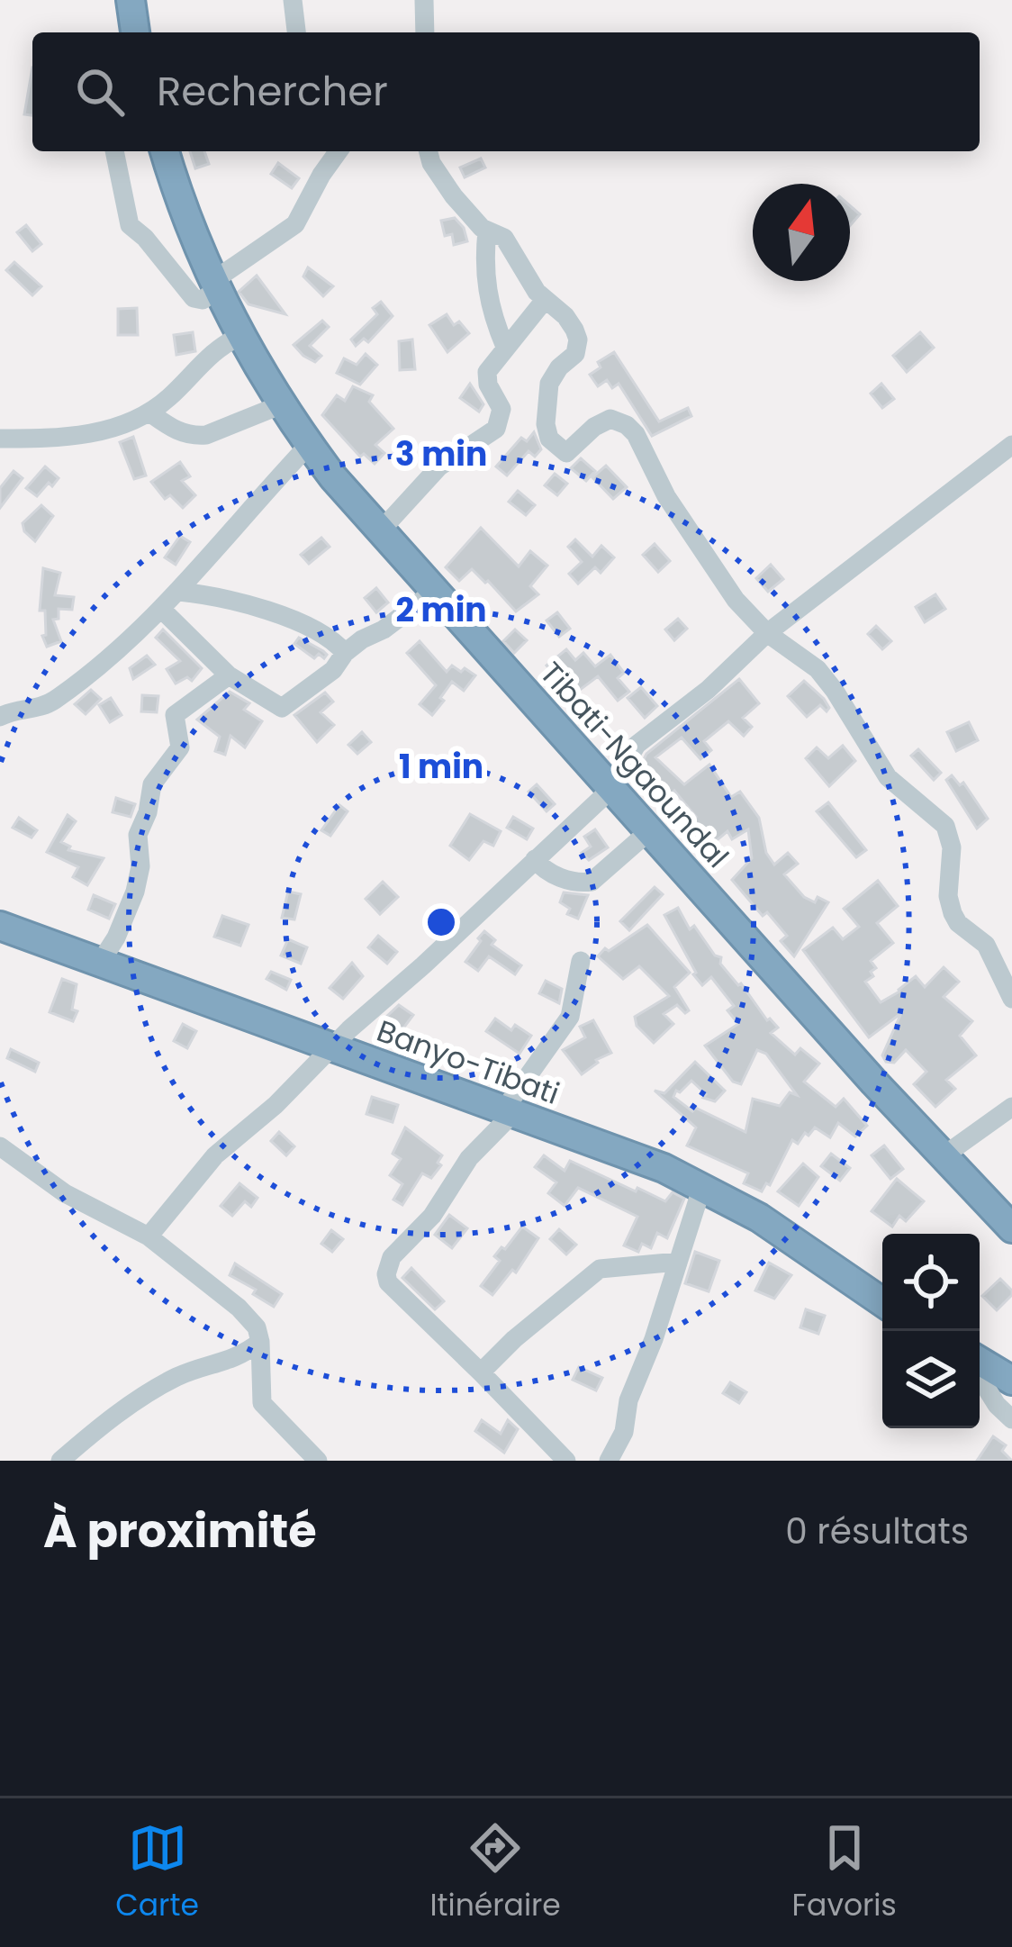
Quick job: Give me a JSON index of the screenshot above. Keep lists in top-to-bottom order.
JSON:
{
  "streets": {
    "highway": ["Tibati-Ngaoundal", "Banyo-Tibati"]
  },
  "north": "top",
  "page": {
    "search": "Rechercher",
    "heading": ["À proximité", "0 résultats"],
    "nav": ["Carte", "Itinéraire", "Favoris"]
  },
  "rings": ["3 min", "2 min", "1 min"]
}
